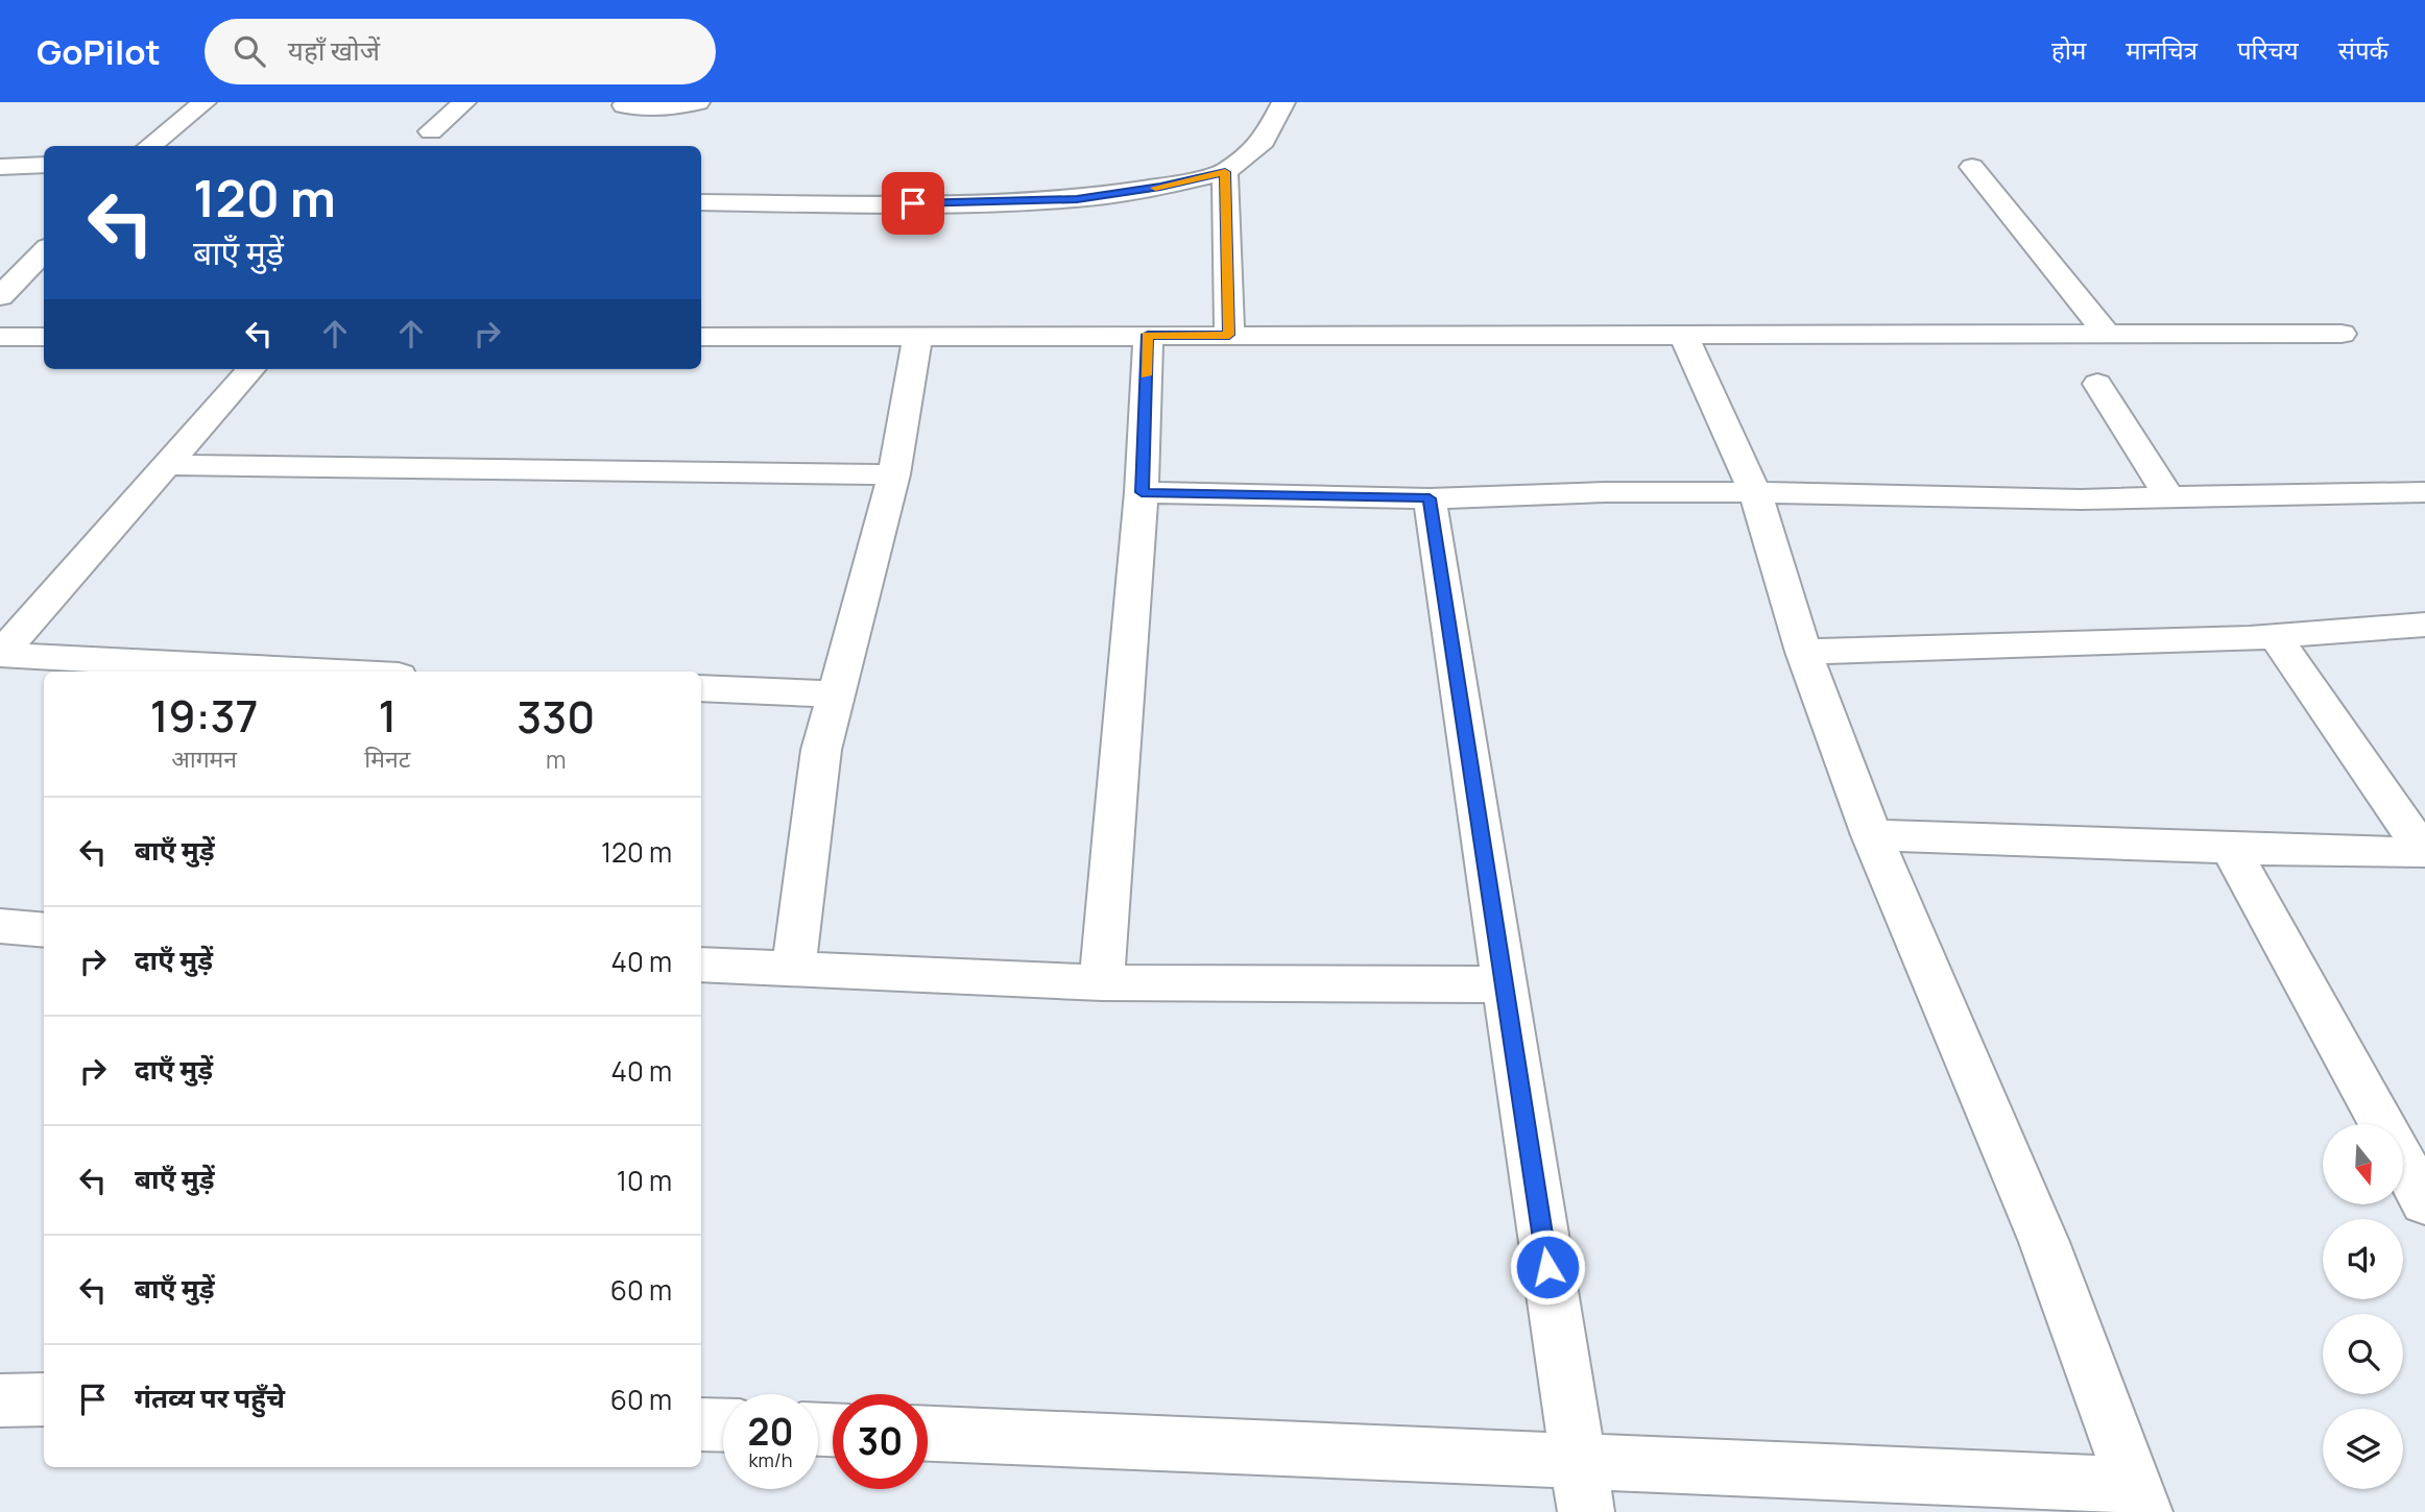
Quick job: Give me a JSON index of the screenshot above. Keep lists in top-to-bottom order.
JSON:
{
  "north": "bottom",
  "page": {
    "header": "GoPilot",
    "search": "यहाँ खोजें",
    "nav": [
      "होम",
      "मानचित्र",
      "परिचय",
      "संपर्क"
    ],
    "turn": ["120 m", "बाएँ मुड़ें"],
    "eta": [
      "19:37",
      "आगमन",
      "1",
      "मिनट",
      "330",
      "m"
    ],
    "list": [
      {
        "name": "बाएँ मुड़ें",
        "value": "120 m"
      },
      {
        "name": "दाएँ मुड़ें",
        "value": "40 m"
      },
      {
        "name": "दाएँ मुड़ें",
        "value": "40 m"
      },
      {
        "name": "बाएँ मुड़ें",
        "value": "10 m"
      },
      {
        "name": "बाएँ मुड़ें",
        "value": "60 m"
      },
      {
        "name": "गंतव्य पर पहुँचे",
        "value": "60 m"
      }
    ],
    "speed": "20 km/h",
    "limit": "30"
  }
}
